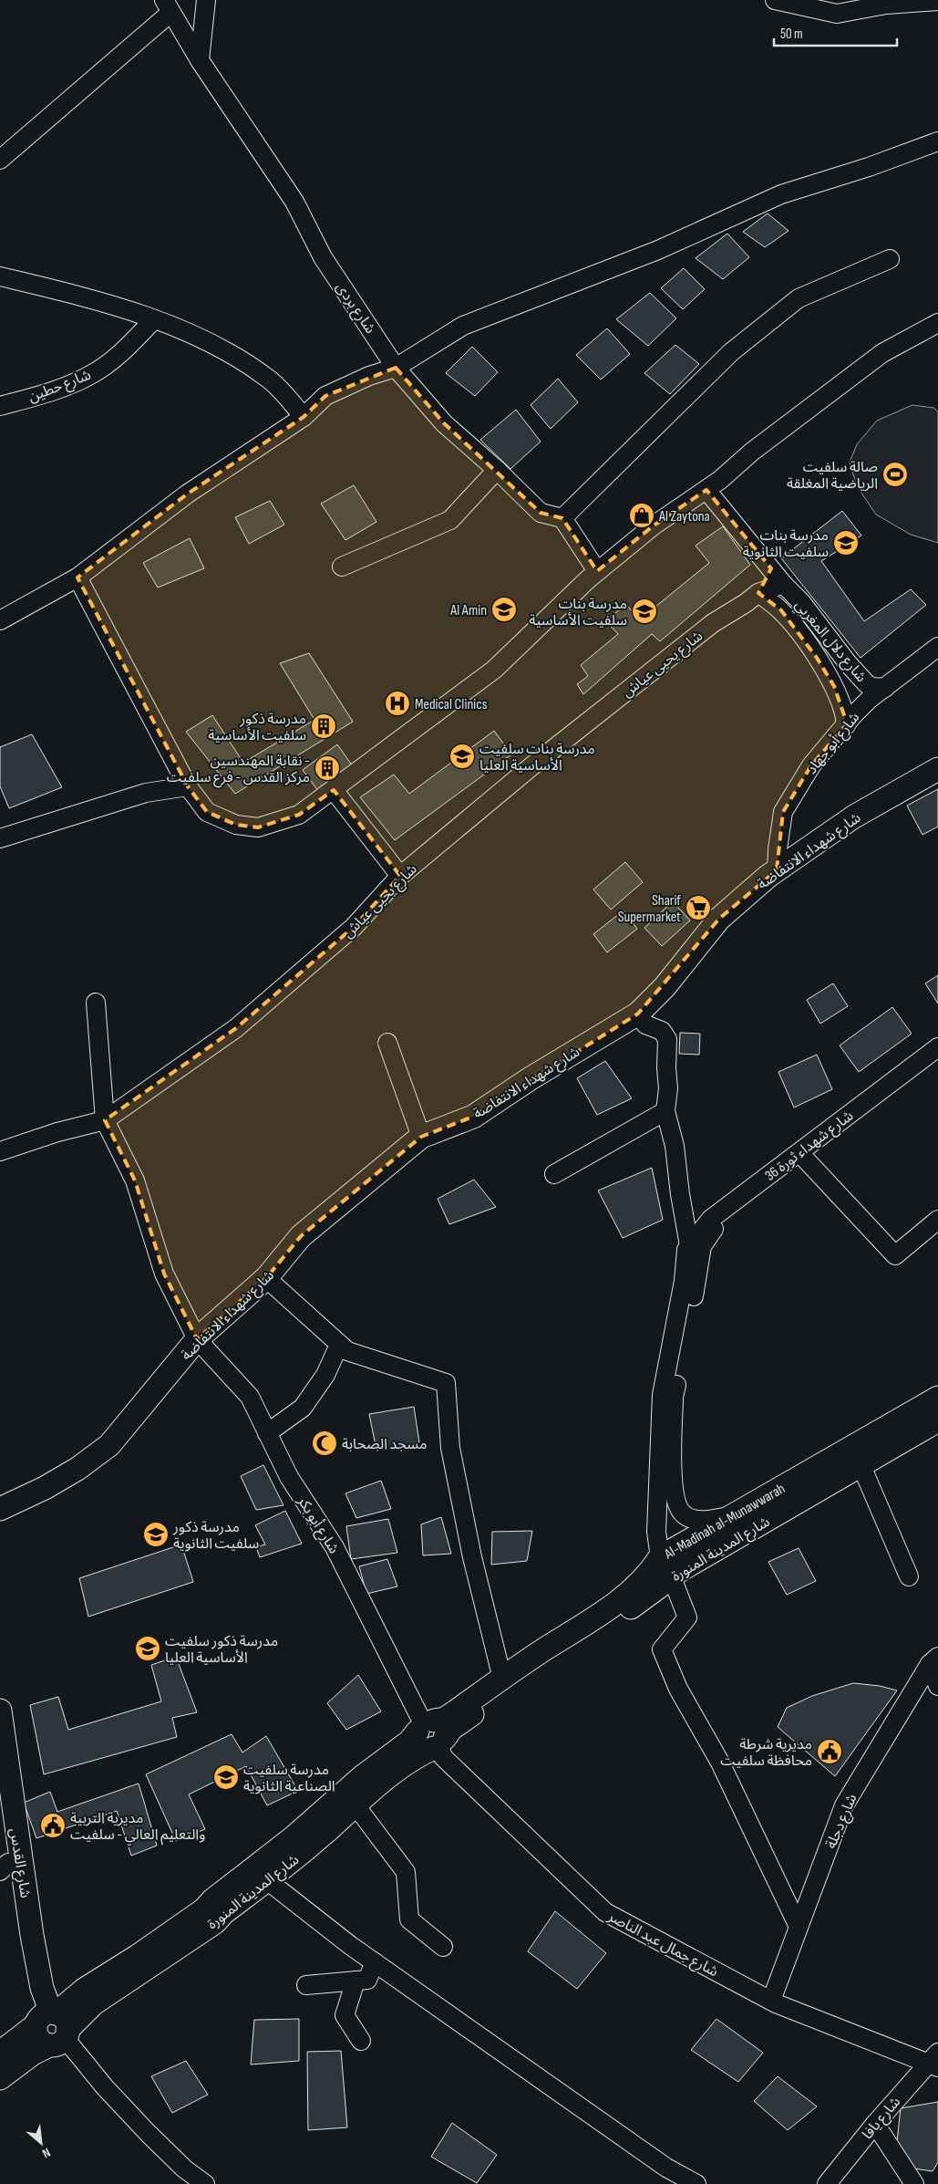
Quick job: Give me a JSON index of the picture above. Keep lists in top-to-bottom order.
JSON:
{
  "streets": {
    "main road": [
      "شارع شهداء الانتفاضة",
      "Al-Madīnah al-Munawwarah",
      "شارع المدينة المنورة",
      "شارع القدس"
    ],
    "street": [
      "شارع بردى",
      "شارع حطين",
      "شارع دلال المغربي",
      "شارع يحيى عياش",
      "شارع أبو جهاد",
      "شارع شهداء ثورة 36",
      "شارع أبو بكر",
      "شارع دجلة",
      "شارع جمال عبد الناصر",
      "شارع يافا"
    ]
  },
  "crossings": [
    ["شارع دلال المغربي", "شارع يحيى عياش"],
    ["شارع دلال المغربي", "شارع أبو جهاد"],
    ["شارع يحيى عياش", "شارع أبو بكر"],
    ["شارع أبو جهاد", "شارع شهداء الانتفاضة"],
    ["شارع شهداء الانتفاضة", "شارع أبو بكر"],
    ["Al-Madīnah al-Munawwarah", "شارع أبو بكر"],
    ["Al-Madīnah al-Munawwarah", "شارع المدينة المنورة"],
    ["Al-Madīnah al-Munawwarah", "شارع جمال عبد الناصر"],
    ["شارع أبو بكر", "شارع المدينة المنورة"],
    ["شارع أبو بكر", "شارع جمال عبد الناصر"],
    ["شارع المدينة المنورة", "شارع القدس"],
    ["شارع المدينة المنورة", "شارع جمال عبد الناصر"],
    ["شارع دجلة", "شارع جمال عبد الناصر"],
    ["شارع جمال عبد الناصر", "شارع يافا"]
  ],
  "places": {
    "sports": ["صالة سلفيت الرياضية المغلقة"],
    "shop": ["Al Zaytona"],
    "school or university": [
      "مدرسة بنات سلفيت الثانوية",
      "Al Amin",
      "مدرسة بنات سلفيت الأساسية",
      "مدرسة بنات سلفيت الأساسية العليا",
      "مدرسة ذكور سلفيت الثانوية",
      "مدرسة ذكور سلفيت الأساسية العليا",
      "مدرسة سلفيت الصناعية الثانوية"
    ],
    "hospital": ["Medical Clinics"],
    "building": ["مدرسة ذكور سلفيت الأساسية", "نقابة المهندسين - مركز القدس - فرع سلفيت"],
    "supermarket": ["Sharif Supermarket"],
    "mosque": ["مسجد الصحابة"],
    "public building": ["مديرية شرطة محافظة سلفيت", "مديرية التربية والتعليم العالي - سلفيت"]
  },
  "scale_bar": "50 m",
  "north": "bottom right"
}
